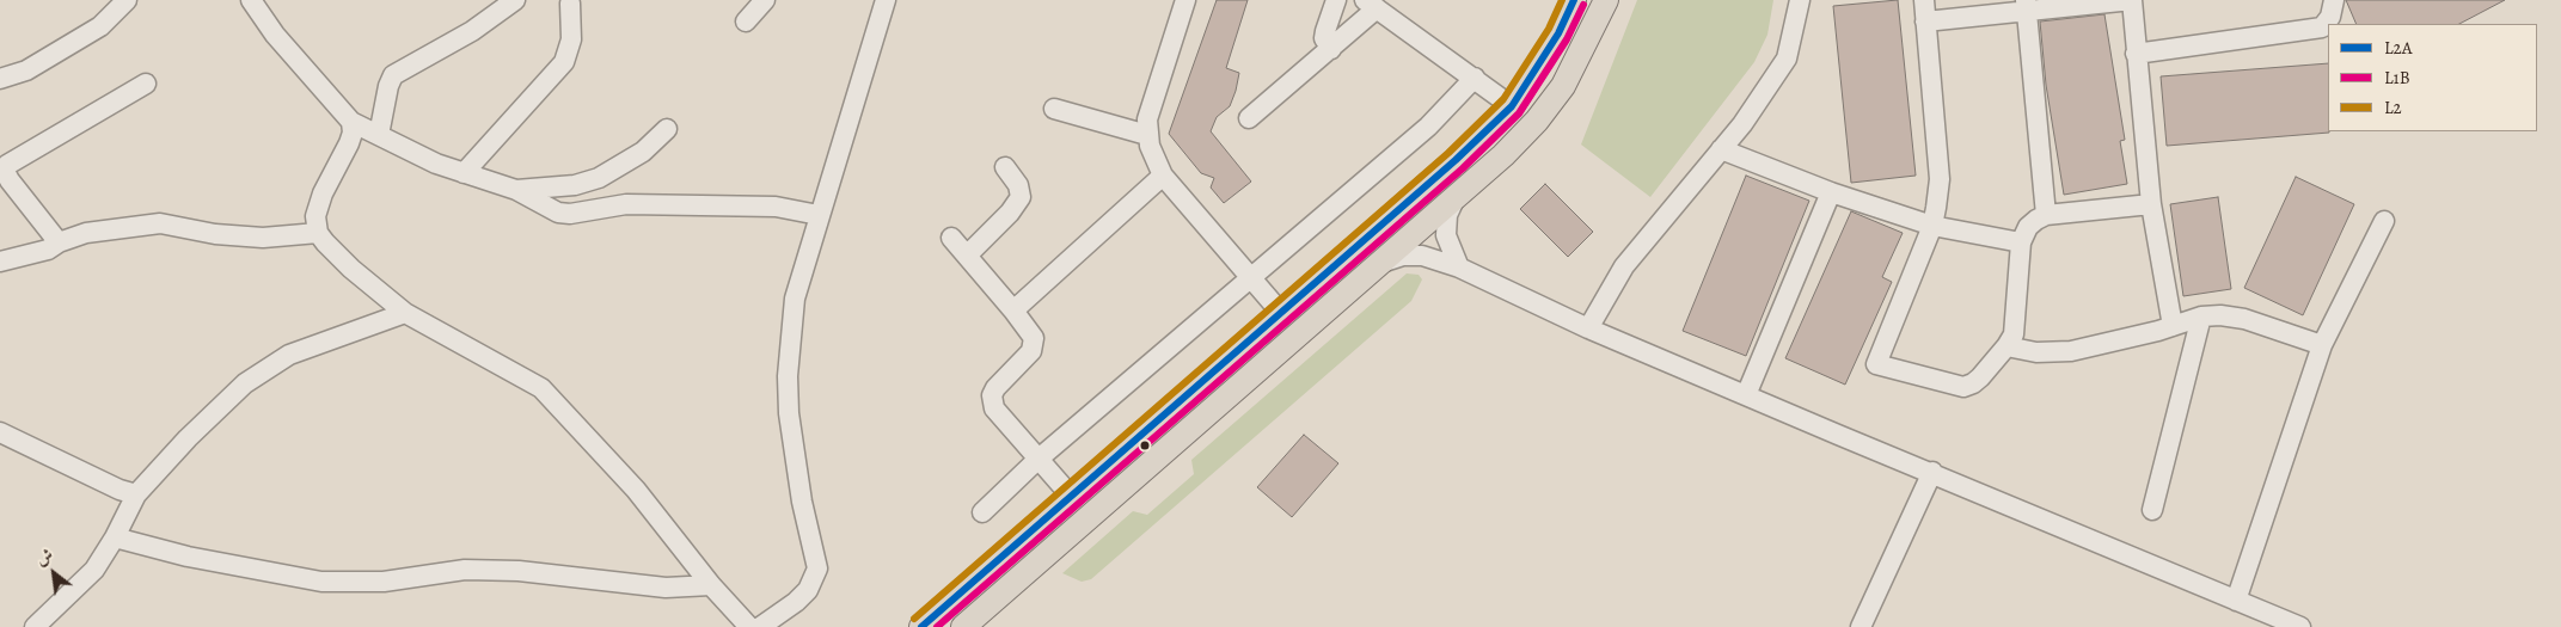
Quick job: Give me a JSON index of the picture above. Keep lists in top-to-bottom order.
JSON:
{
  "lines": ["transit line L2A", "transit line L2", "transit line L1B"],
  "legend": ["L2A", "L1B", "L2"],
  "north": "top left"
}
